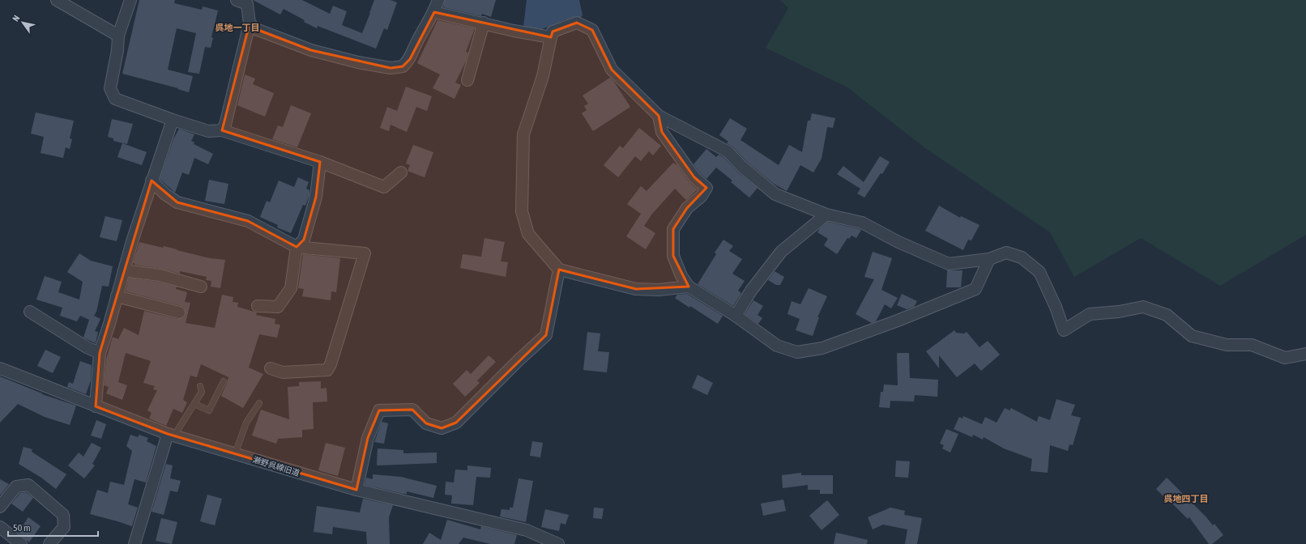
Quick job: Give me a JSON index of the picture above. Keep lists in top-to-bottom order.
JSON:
{
  "streets": {
    "street": ["瀬野呉線旧道"]
  },
  "districts": ["呉地一丁目", "呉地四丁目"],
  "scale_bar": "50 m",
  "north": "top left"
}
